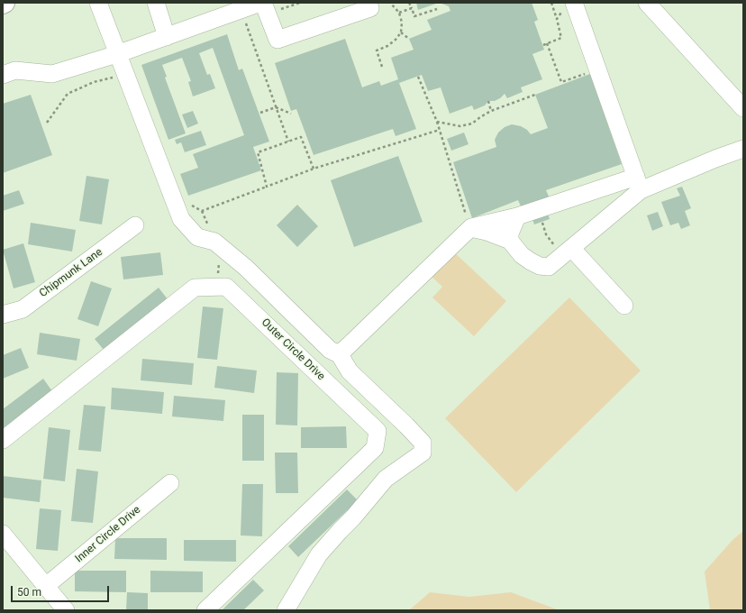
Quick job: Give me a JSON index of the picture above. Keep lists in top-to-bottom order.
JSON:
{
  "streets": {
    "street": ["Chipmunk Lane", "Outer Circle Drive", "Inner Circle Drive"]
  },
  "scale_bar": "50 m"
}
